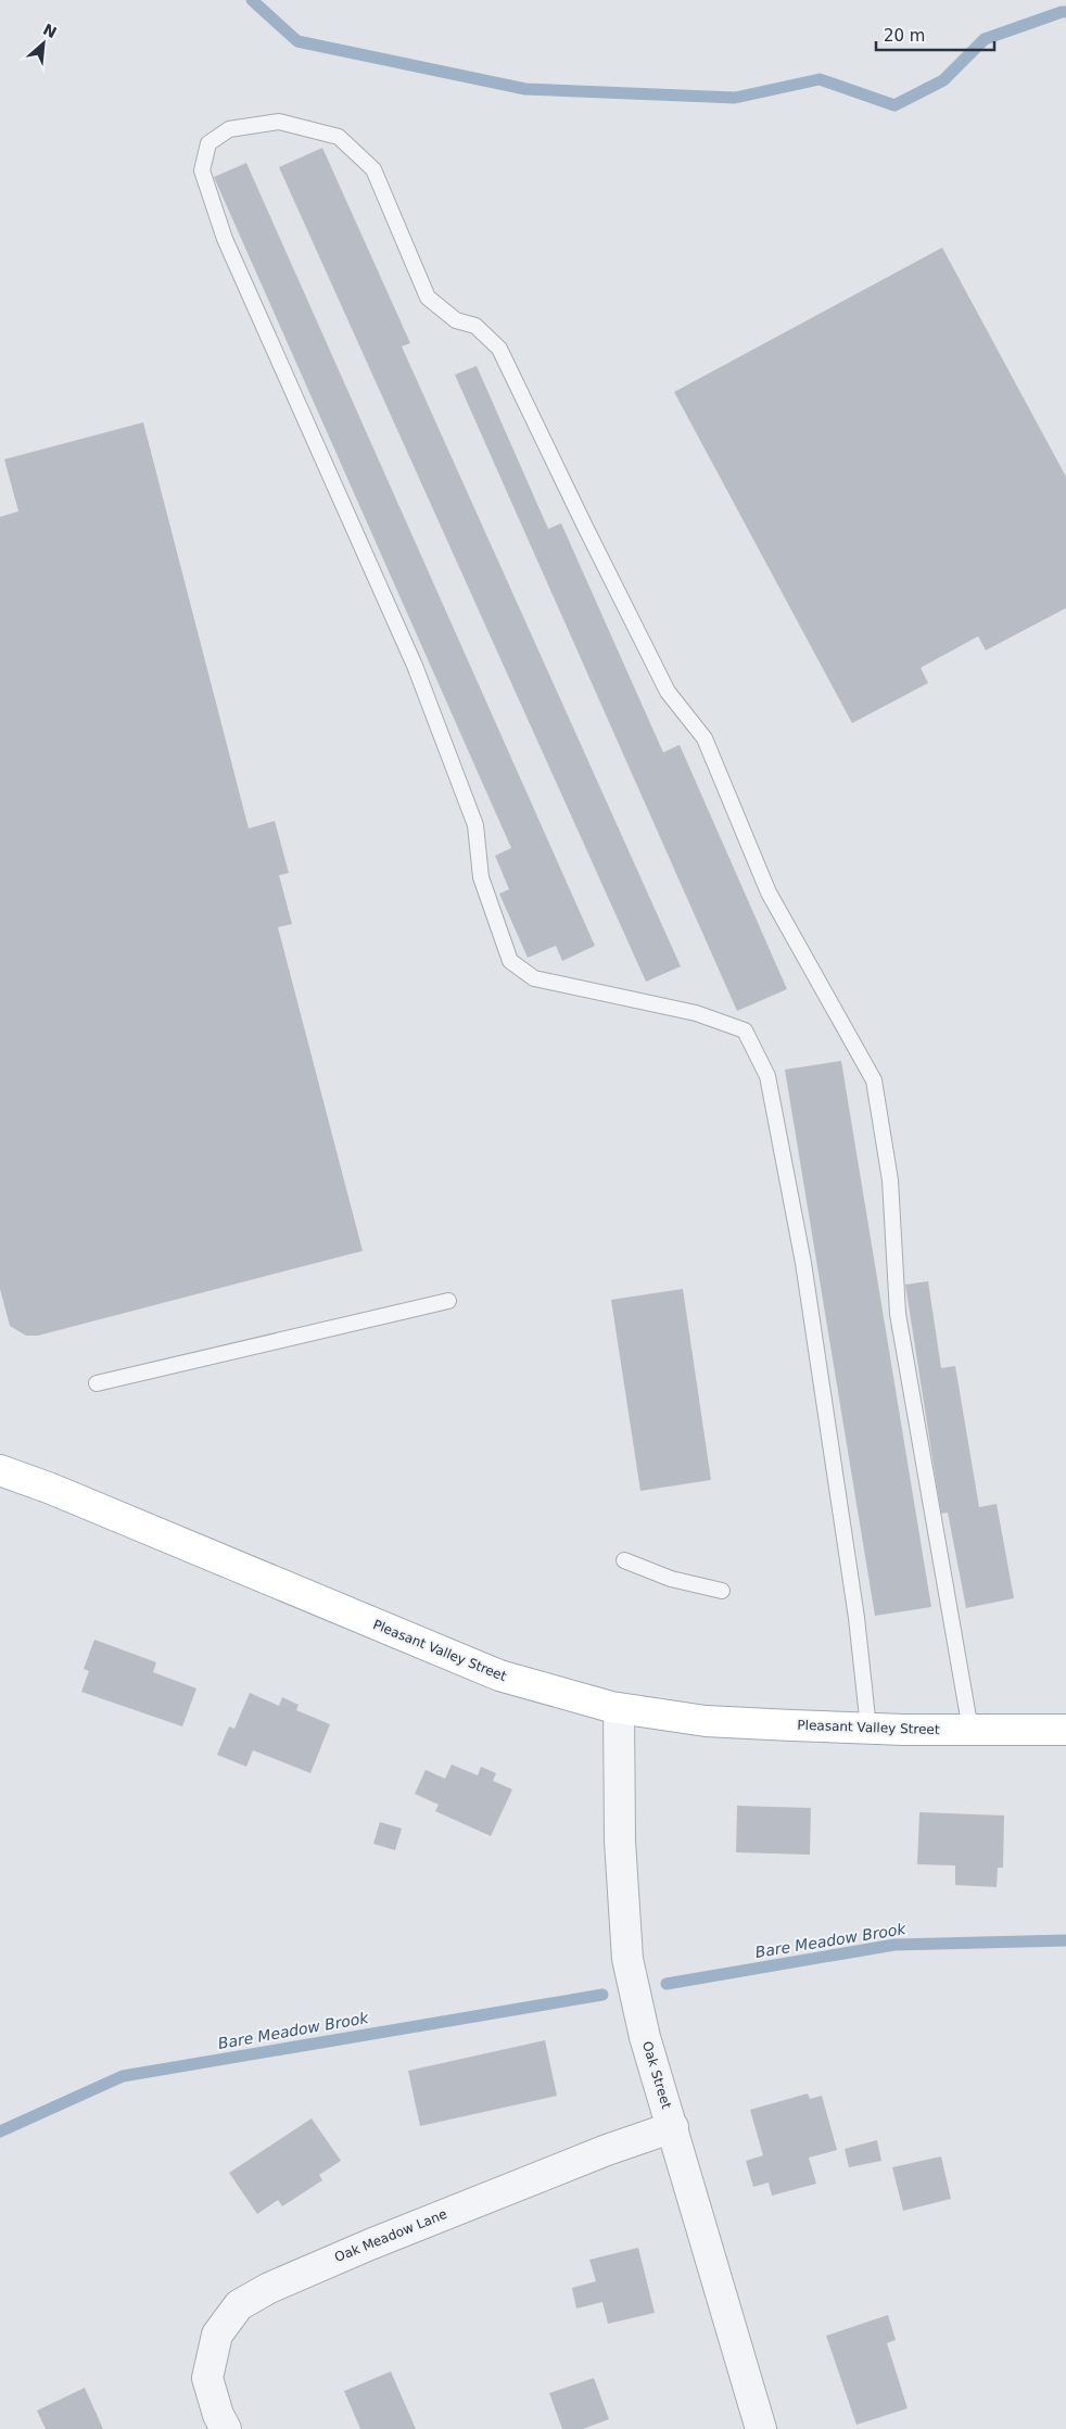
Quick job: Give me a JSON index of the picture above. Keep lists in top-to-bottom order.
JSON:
{
  "streets": {
    "main road": ["Pleasant Valley Street"],
    "street": ["Oak Street", "Oak Meadow Lane"]
  },
  "crossings": [
    ["Pleasant Valley Street", "Oak Street"],
    ["Oak Street", "Oak Meadow Lane"]
  ],
  "water": ["Bare Meadow Brook"],
  "scale_bar": "20 m",
  "north": "top right"
}
